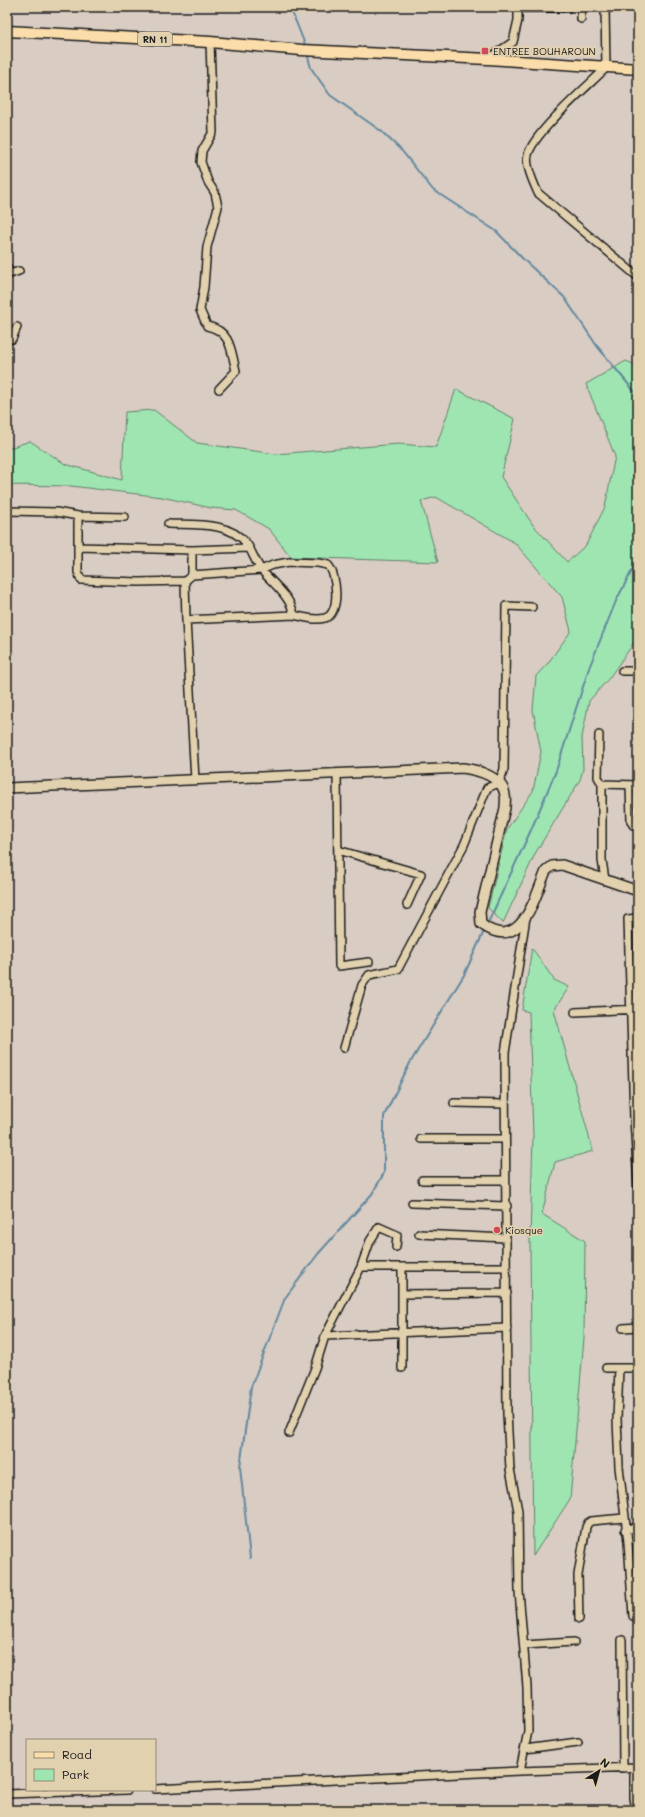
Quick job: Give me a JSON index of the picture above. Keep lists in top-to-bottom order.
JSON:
{
  "streets": {
    "main road": ["RN 11"]
  },
  "places": {
    "transit": ["ENTREE BOUHAROUN"],
    "other": ["Kiosque"]
  },
  "legend": ["Road", "Park"],
  "north": "top right"
}
